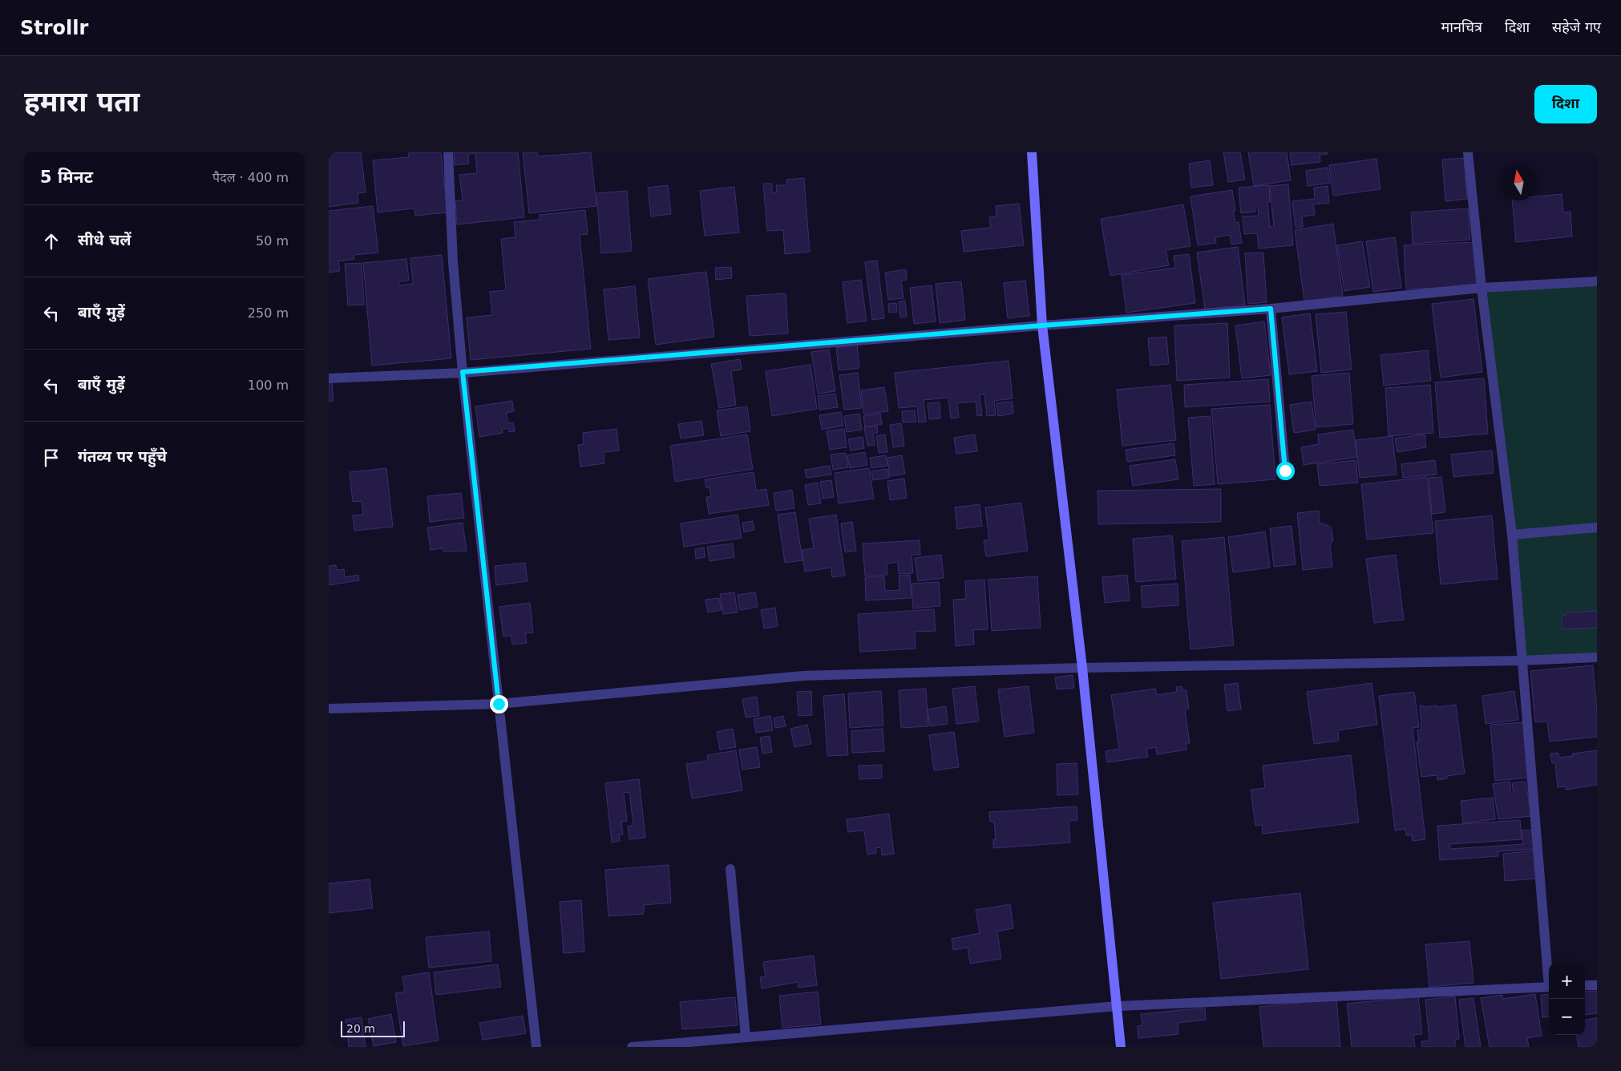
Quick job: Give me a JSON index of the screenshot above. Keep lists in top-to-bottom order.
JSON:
{
  "scale_bar": "20 m",
  "north": "top",
  "page": {
    "header": "Strollr",
    "nav": ["मानचित्र", "दिशा", "सहेजे गए"],
    "buttons": "दिशा",
    "title": "हमारा पता",
    "heading": ["5 मिनट", "पैदल · 400 m"],
    "list": [
      ["सीधे चलें", "50 m"],
      ["बाएँ मुड़ें", "250 m"],
      ["बाएँ मुड़ें", "100 m"],
      "गंतव्य पर पहुँचे"
    ],
    "map_buttons": ["+", "−"],
    "scale": "20 m"
  }
}
